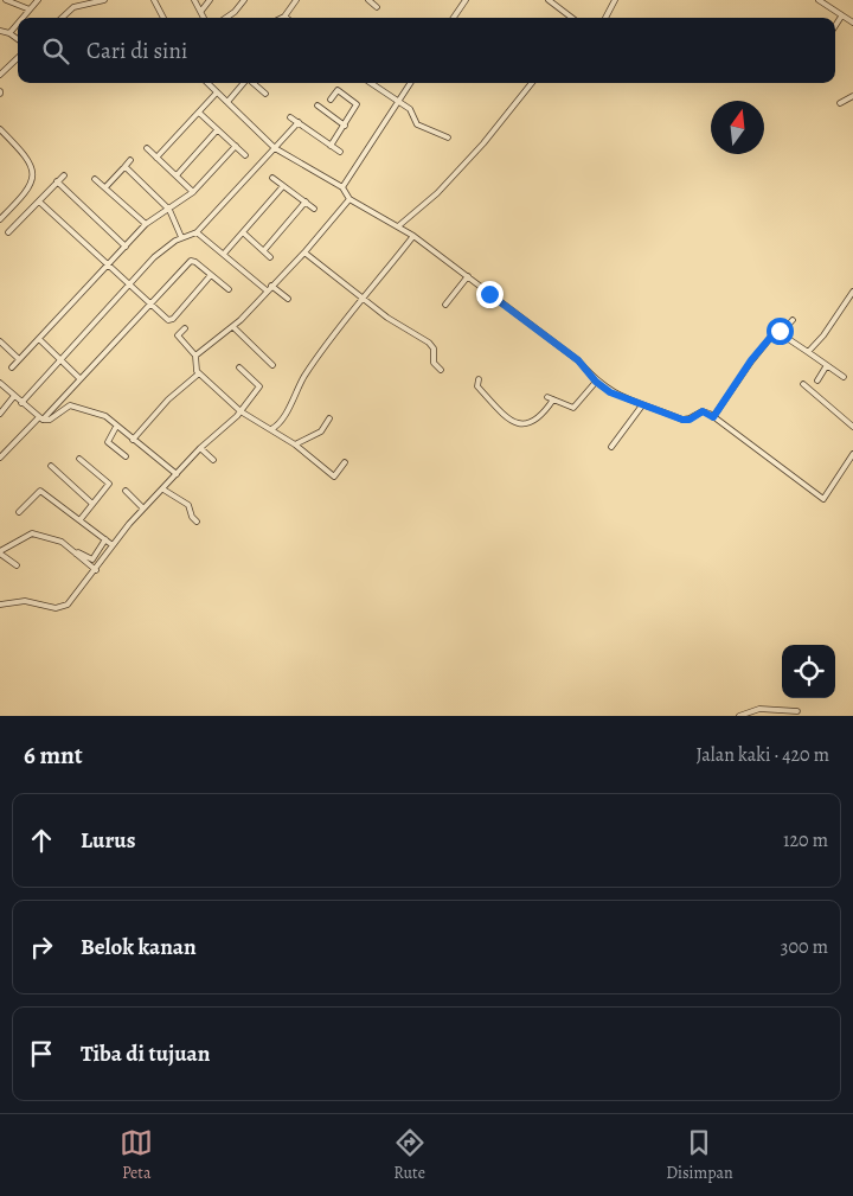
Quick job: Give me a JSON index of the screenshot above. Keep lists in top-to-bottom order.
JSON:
{
  "north": "top",
  "page": {
    "search": "Cari di sini",
    "heading": ["6 mnt", "Jalan kaki · 420 m"],
    "list": [
      ["Lurus", "120 m"],
      ["Belok kanan", "300 m"],
      "Tiba di tujuan"
    ],
    "nav": ["Peta", "Rute", "Disimpan"]
  }
}
